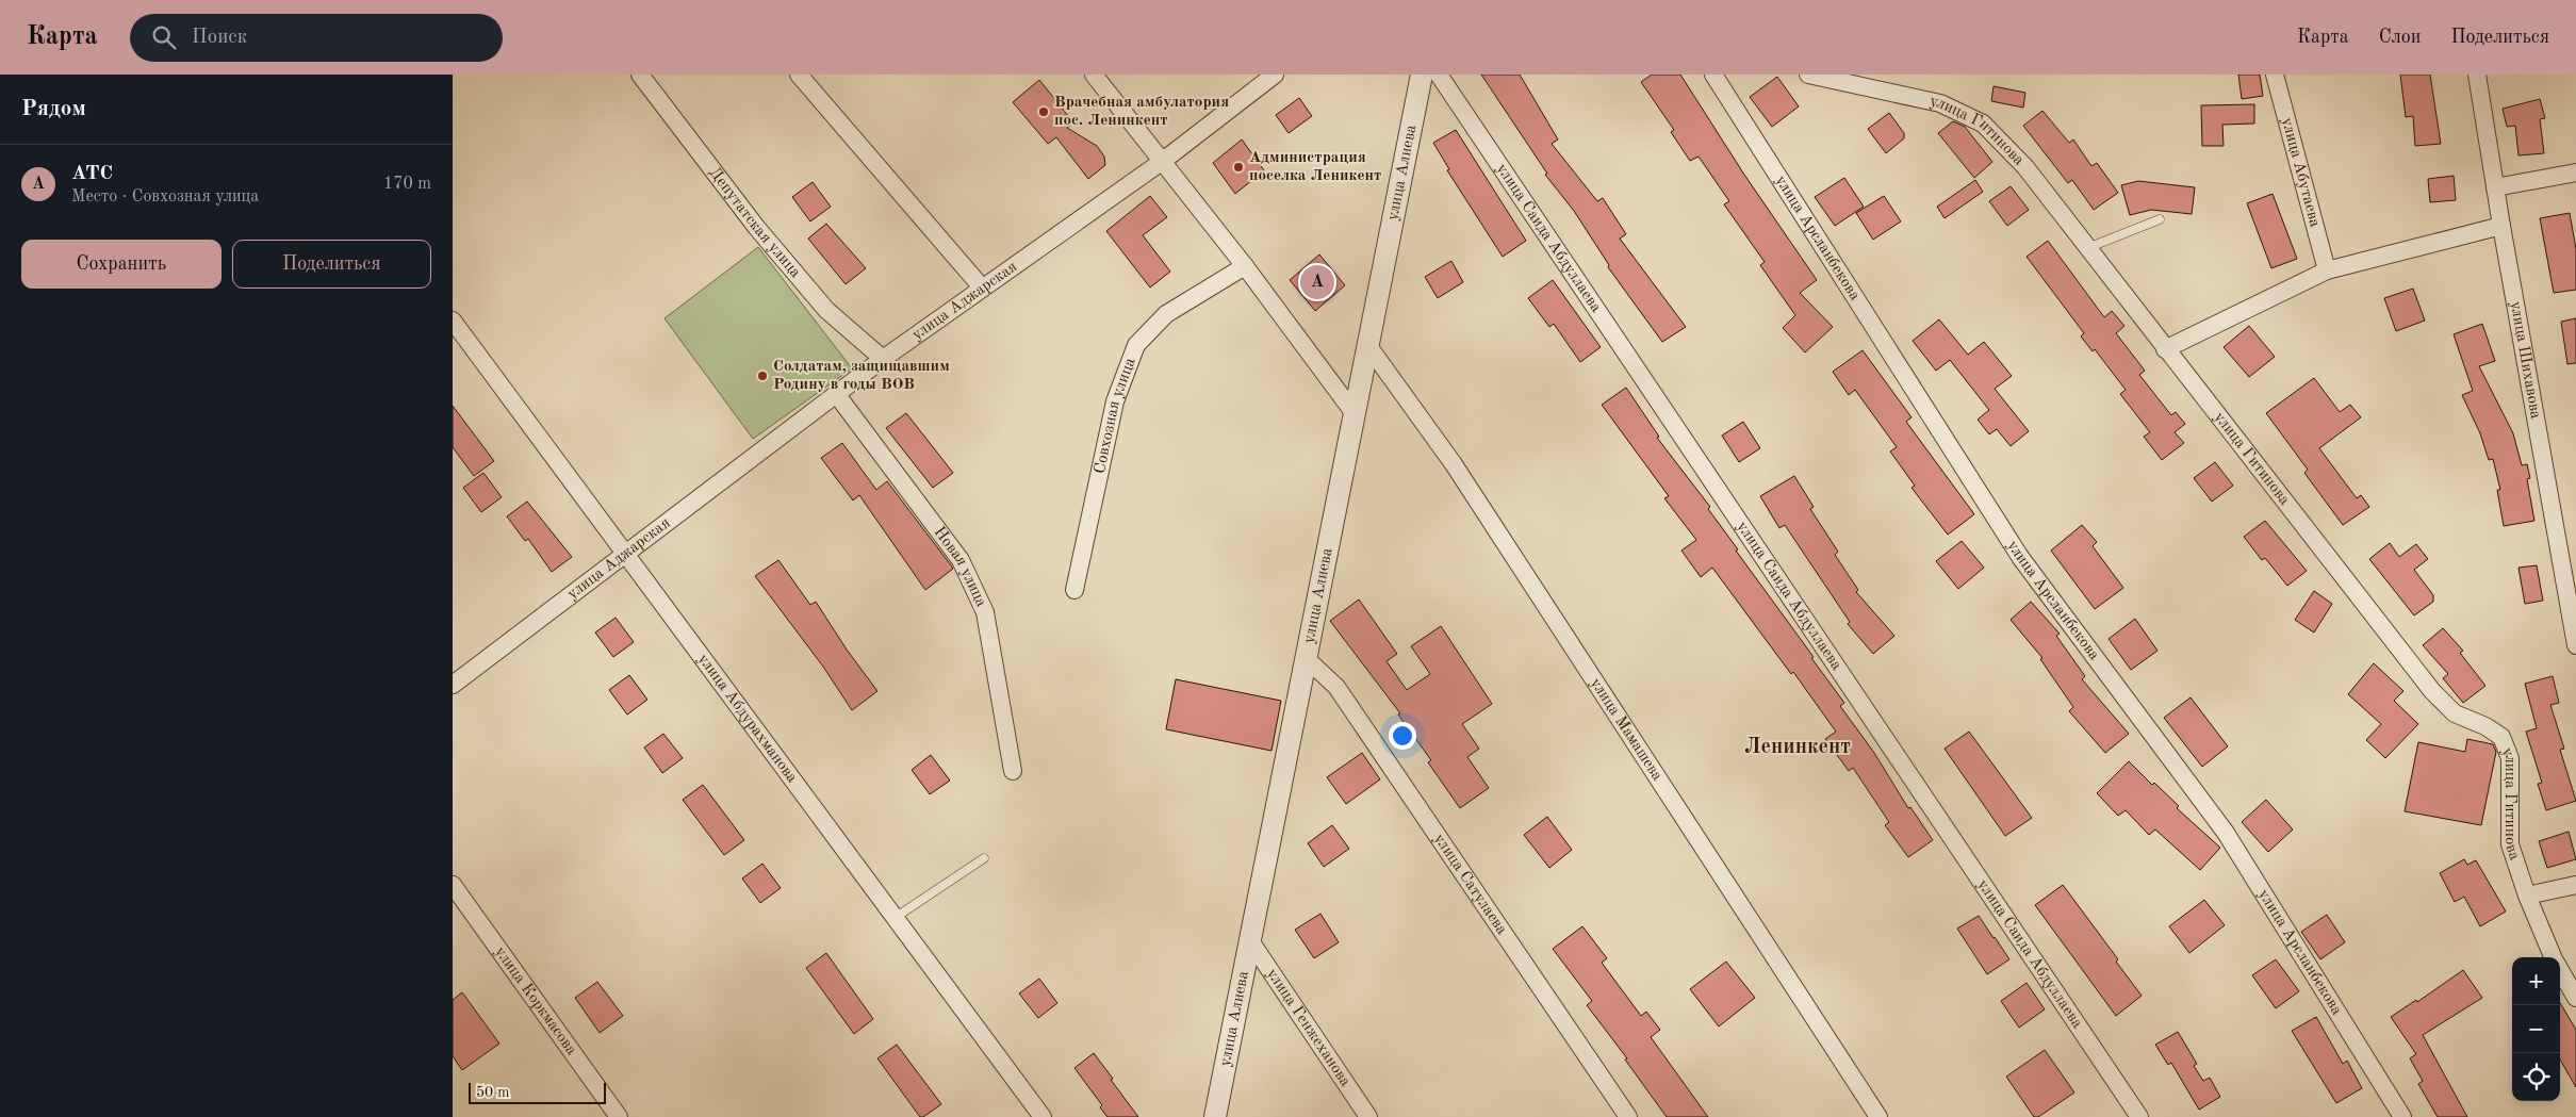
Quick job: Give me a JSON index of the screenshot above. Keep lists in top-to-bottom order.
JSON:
{
  "streets": {
    "street": [
      "улица Гитинова",
      "улица Алиева",
      "улица Абутаева",
      "Депутатская улица",
      "улица Саида Абдуллаева",
      "улица Арсланбекова",
      "улица Аджарская",
      "улица Шихавова",
      "Совхозная улица",
      "Новая улица",
      "улица Абдурахманова",
      "улица Мамашева",
      "улица Сатулаева",
      "улица Коркмасова",
      "улица Генжеханова"
    ]
  },
  "crossings": [
    ["улица Алиева", "улица Мамашева"],
    ["улица Алиева", "улица Сатулаева"],
    ["улица Алиева", "улица Генжеханова"],
    ["Депутатская улица", "улица Аджарская"],
    ["улица Аджарская", "Новая улица"],
    ["улица Аджарская", "улица Абдурахманова"]
  ],
  "districts": ["Ленинкент"],
  "places": ["Врачебная амбулатория пос. Ленинкент", "Администрация поселка Леникент", "Солдатам, защищавшим Родину в годы ВОВ"],
  "scale_bar": "50 m",
  "page": {
    "header": "Карта",
    "search": "Поиск",
    "nav": ["Карта", "Слои", "Поделиться"],
    "heading": "Рядом",
    "list": [
      {
        "mark": "A",
        "name": "АТС",
        "note": "Место · Совхозная улица",
        "value": "170 m"
      }
    ],
    "buttons": ["Сохранить", "Поделиться"],
    "pins": "A",
    "map_buttons": ["+", "−"],
    "scale": "50 m"
  }
}
